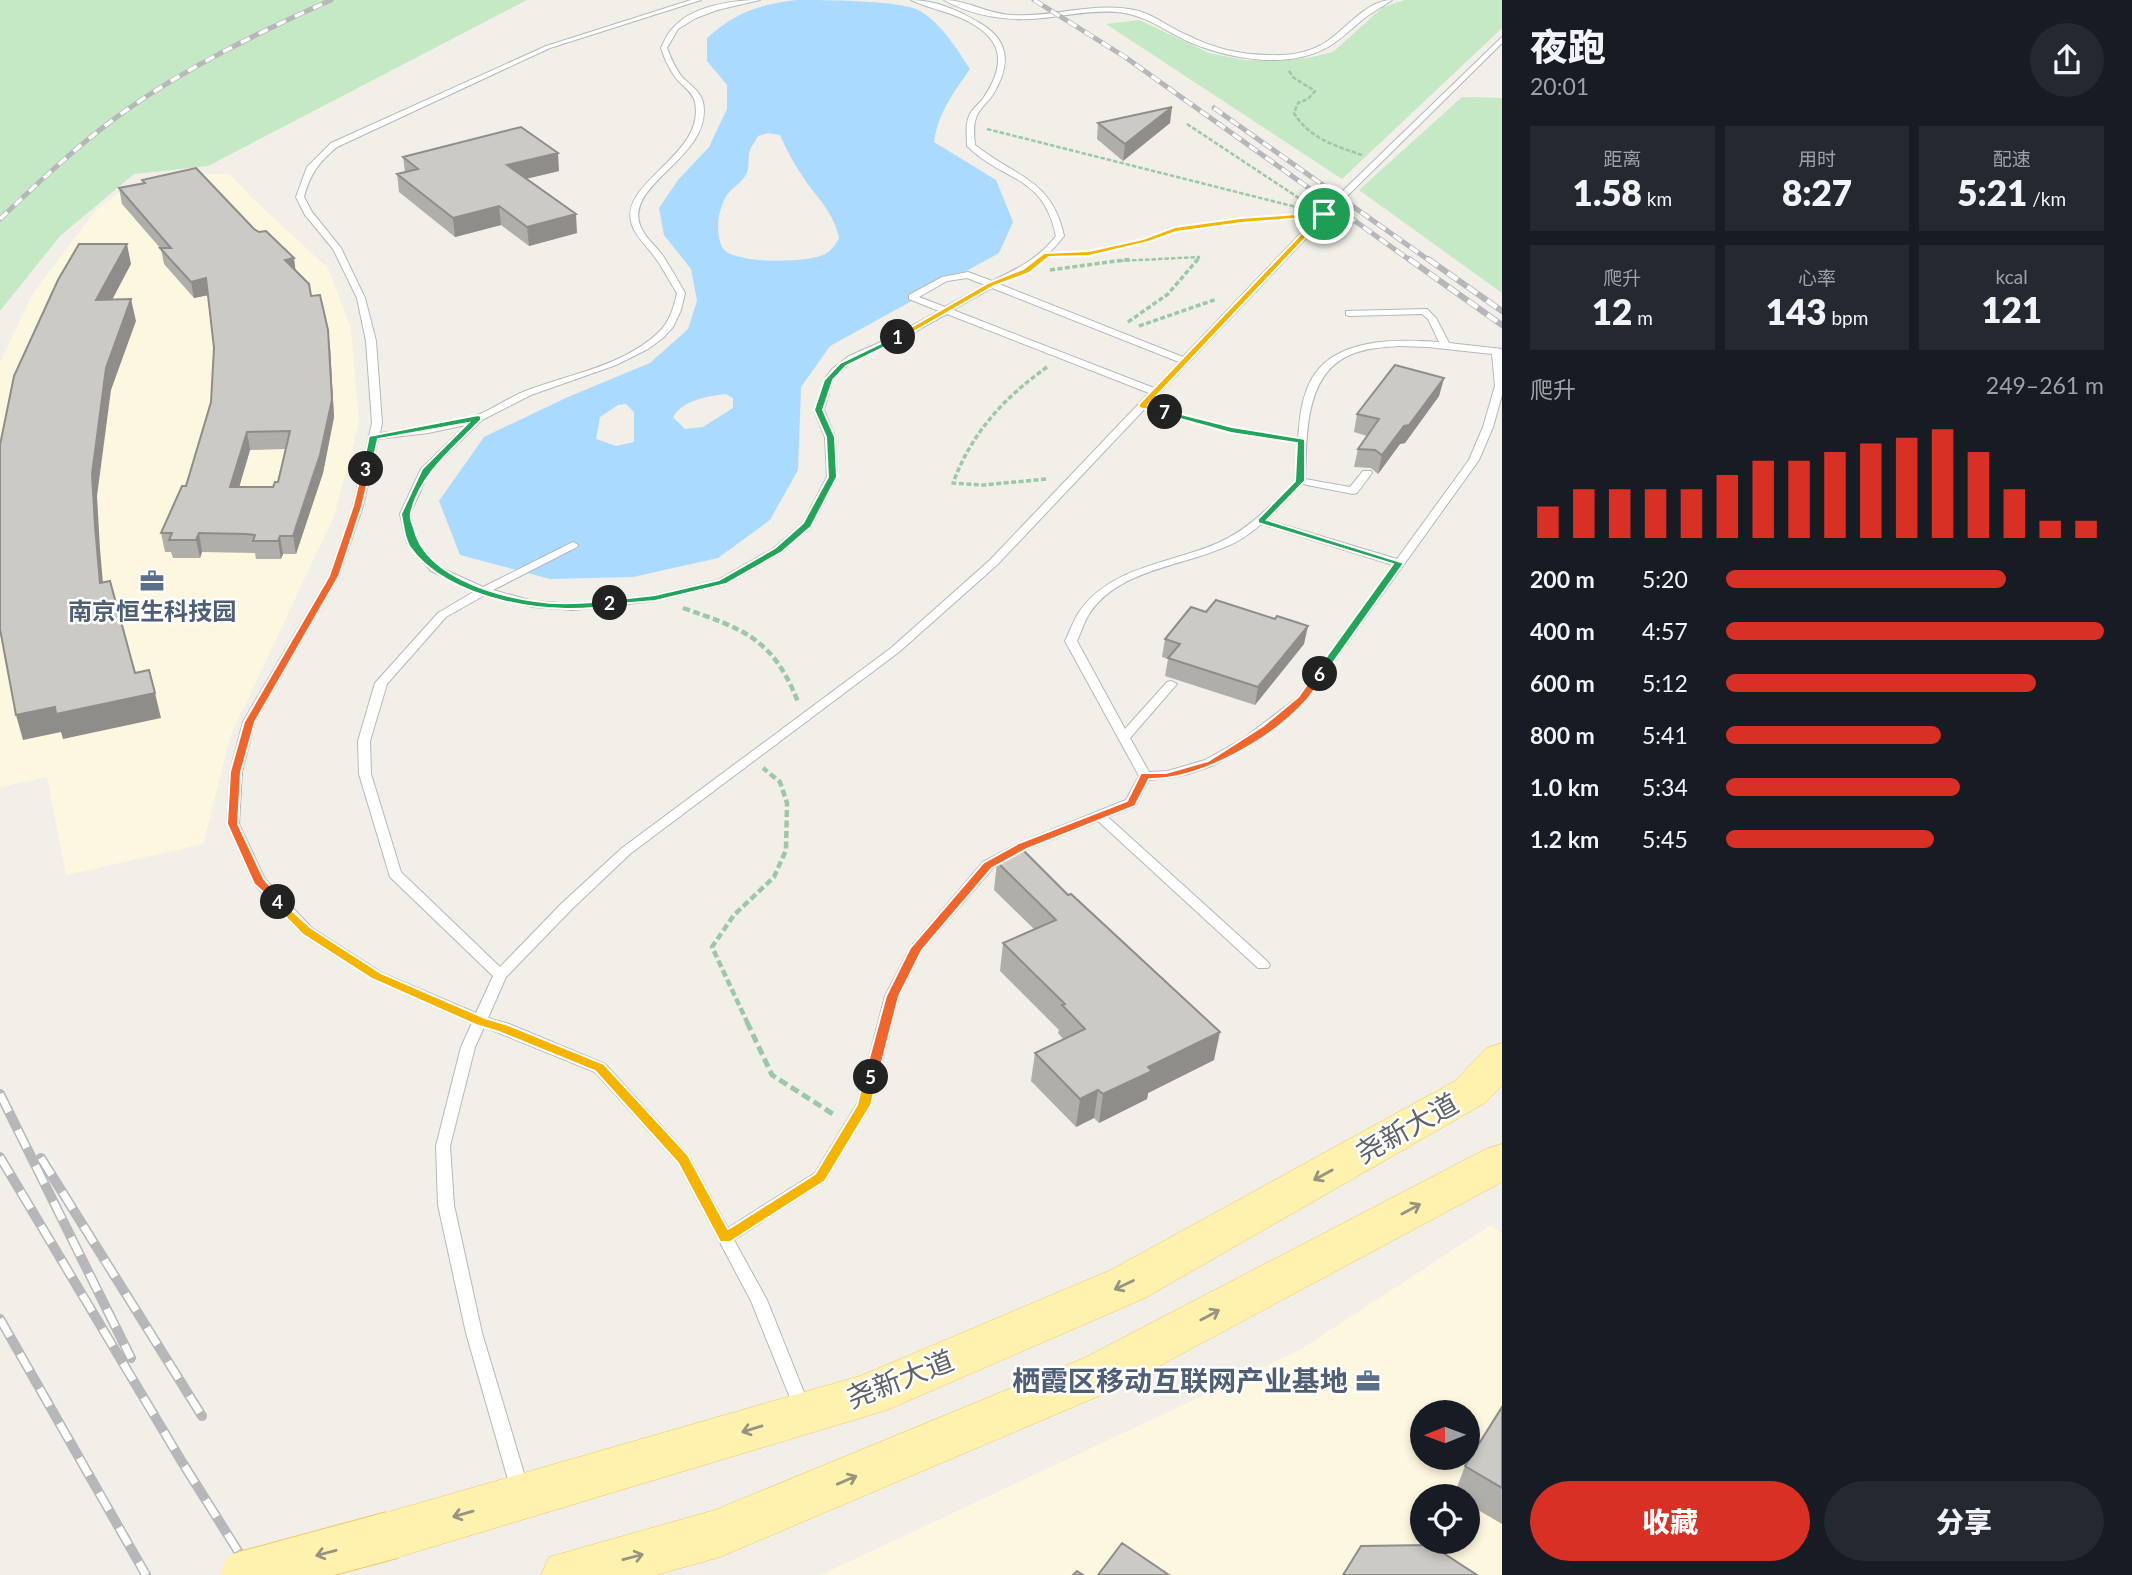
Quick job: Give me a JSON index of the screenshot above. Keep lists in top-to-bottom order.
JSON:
{
  "streets": {
    "main road": ["尧新大道"]
  },
  "places": {
    "office": ["南京恒生科技园", "栖霞区移动互联网产业基地"]
  },
  "north": "left",
  "page": {
    "heading": ["夜跑", "20:01"],
    "stats": [
      ["距离", "1.58 km"],
      ["用时", "8:27"],
      ["配速", "5:21 /km"],
      ["爬升", "12 m"],
      ["心率", "143 bpm"],
      ["kcal", "121"]
    ],
    "pins": [
      "1",
      "7",
      "3",
      "2",
      "6",
      "4",
      "5"
    ],
    "chart": ["爬升", "249–261 m"],
    "list": [
      {
        "name": "200 m",
        "note": "5:20"
      },
      {
        "name": "400 m",
        "note": "4:57"
      },
      {
        "name": "600 m",
        "note": "5:12"
      },
      {
        "name": "800 m",
        "note": "5:41"
      },
      {
        "name": "1.0 km",
        "note": "5:34"
      },
      {
        "name": "1.2 km",
        "note": "5:45"
      }
    ],
    "buttons": ["收藏", "分享"]
  }
}
